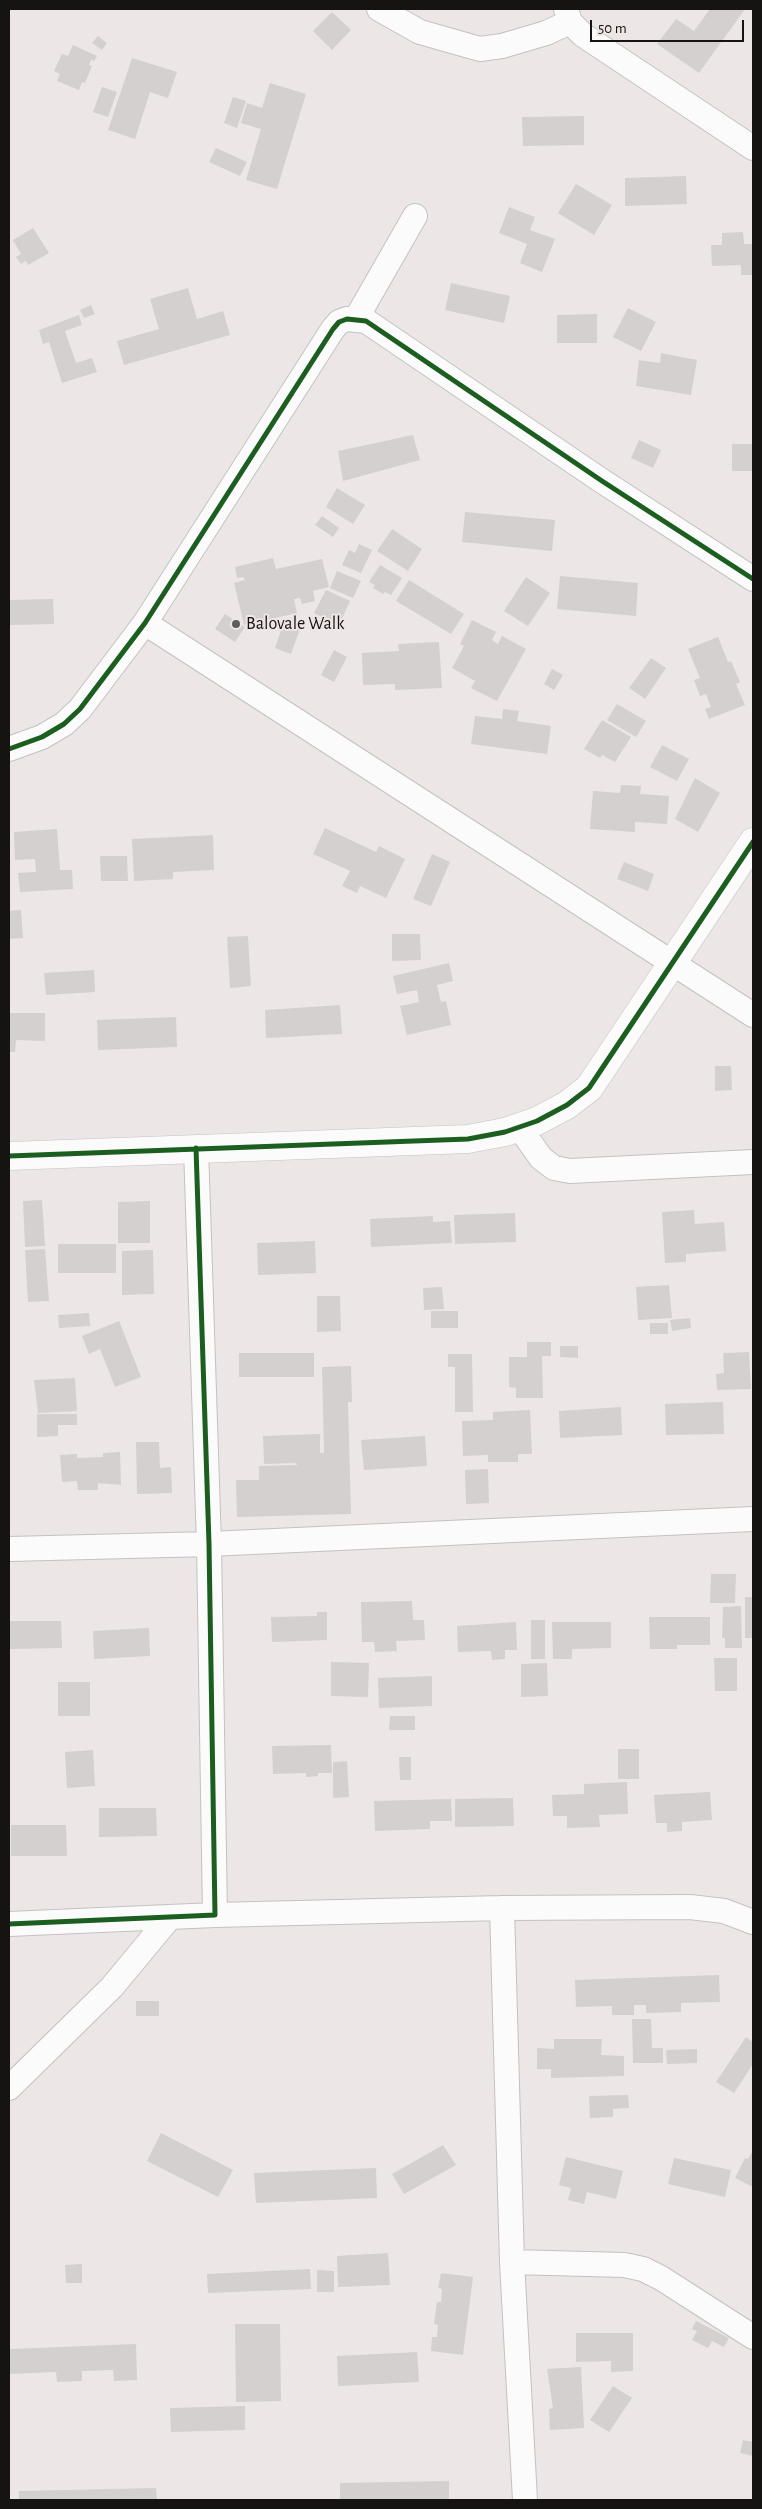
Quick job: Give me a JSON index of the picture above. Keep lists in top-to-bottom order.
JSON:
{
  "places": ["Balovale Walk"],
  "scale_bar": "50 m"
}
